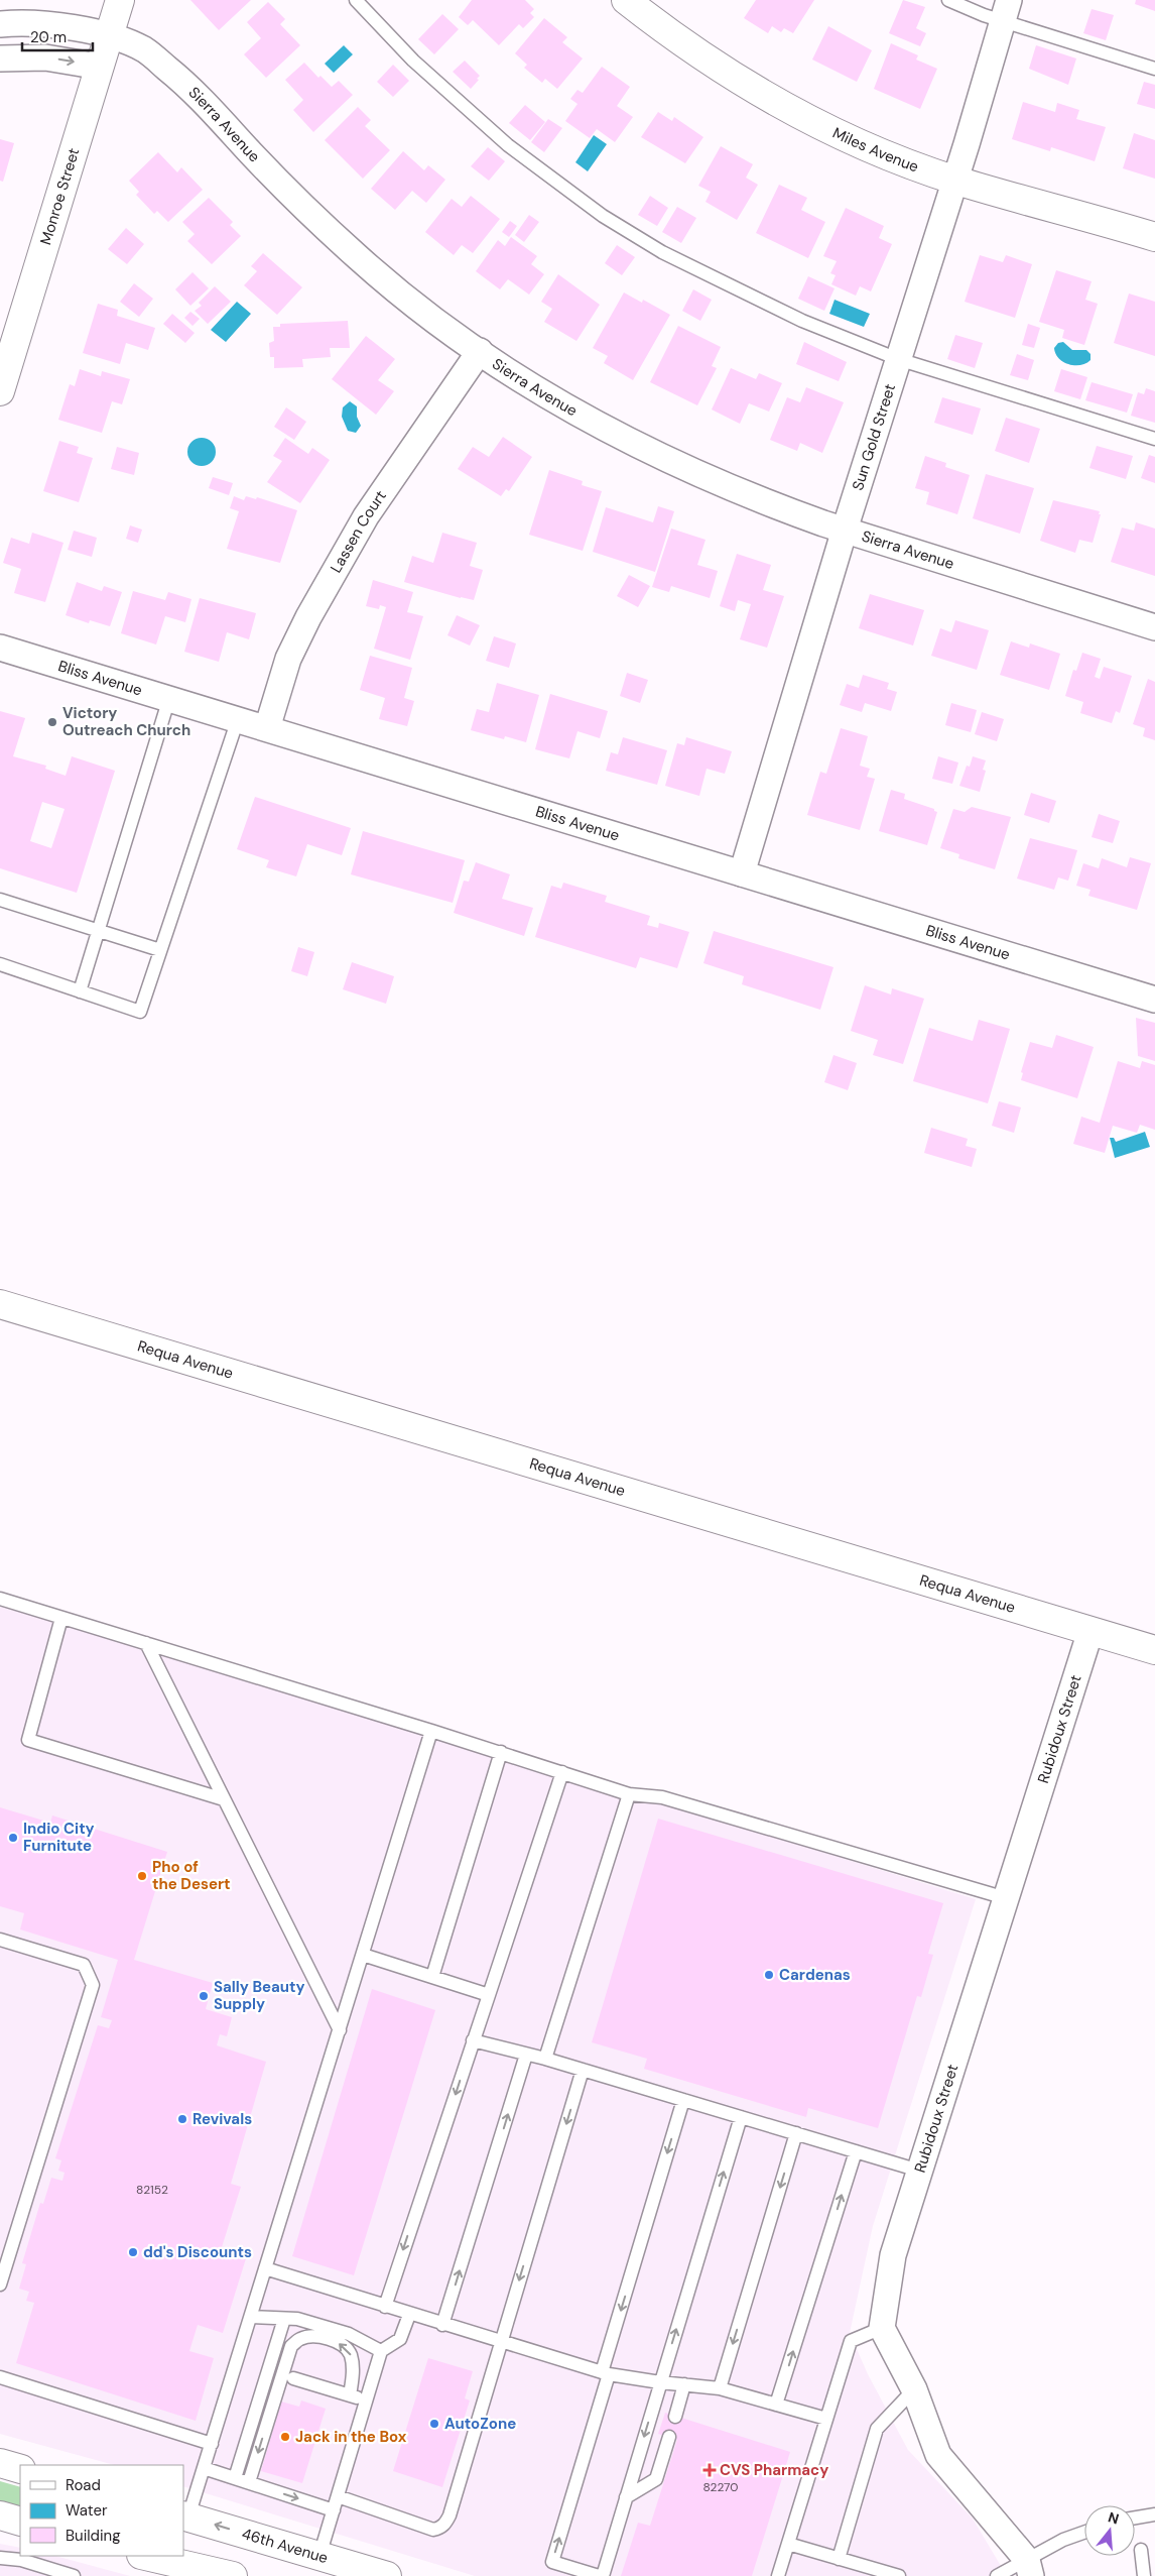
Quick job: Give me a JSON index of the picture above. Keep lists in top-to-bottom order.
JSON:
{
  "streets": {
    "street": [
      "Sierra Avenue",
      "Miles Avenue",
      "Monroe Street",
      "Sun Gold Street",
      "Lassen Court",
      "Bliss Avenue",
      "Requa Avenue",
      "Rubidoux Street",
      "46th Avenue"
    ]
  },
  "crossings": [
    ["Sierra Avenue", "Monroe Street"],
    ["Sierra Avenue", "Sun Gold Street"],
    ["Sierra Avenue", "Lassen Court"],
    ["Miles Avenue", "Sun Gold Street"],
    ["Sun Gold Street", "Bliss Avenue"],
    ["Lassen Court", "Bliss Avenue"],
    ["Requa Avenue", "Rubidoux Street"]
  ],
  "places": {
    "other": [
      "Victory Outreach Church",
      "Indio City Furnitute",
      "Pho of the Desert",
      "Cardenas",
      "Sally Beauty Supply",
      "Revivals",
      "dd's Discounts",
      "AutoZone",
      "Jack in the Box"
    ],
    "health": ["CVS Pharmacy"]
  },
  "house_numbers": ["82152", "82270"],
  "legend": ["Road", "Water", "Building"],
  "scale_bar": "20 m",
  "north": "top"
}
